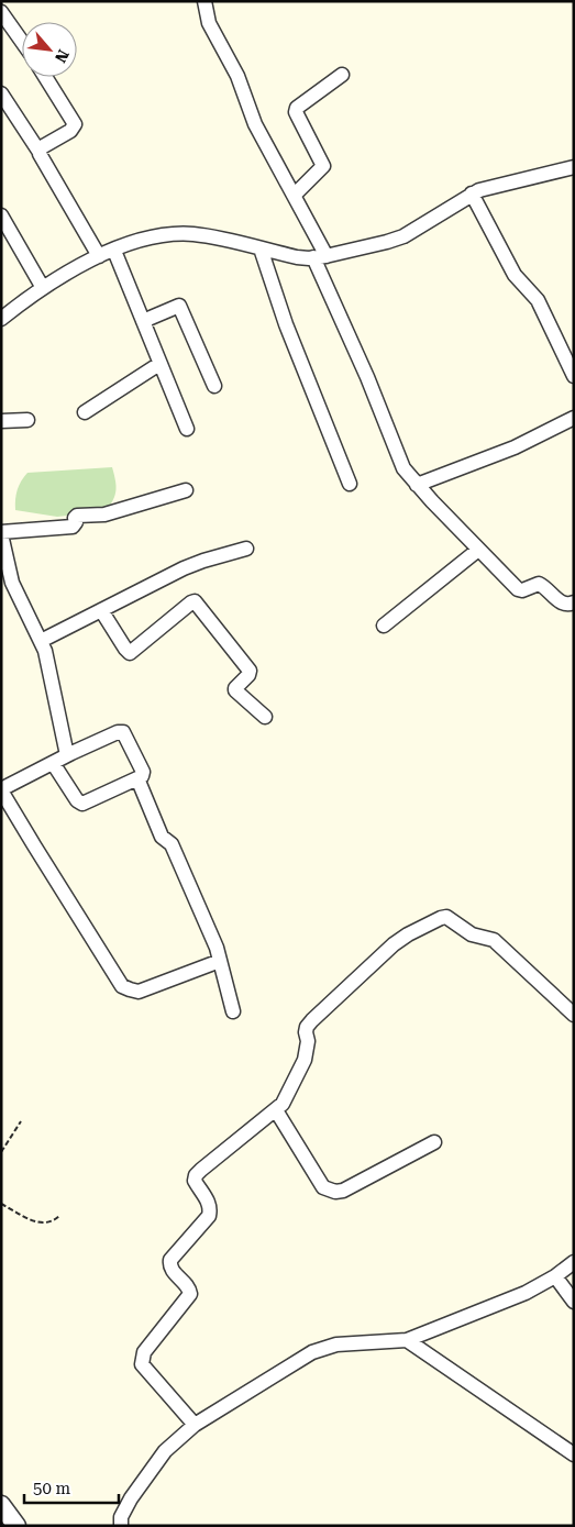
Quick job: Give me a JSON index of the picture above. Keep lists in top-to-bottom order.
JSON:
{
  "scale_bar": "50 m",
  "north": "bottom right"
}
